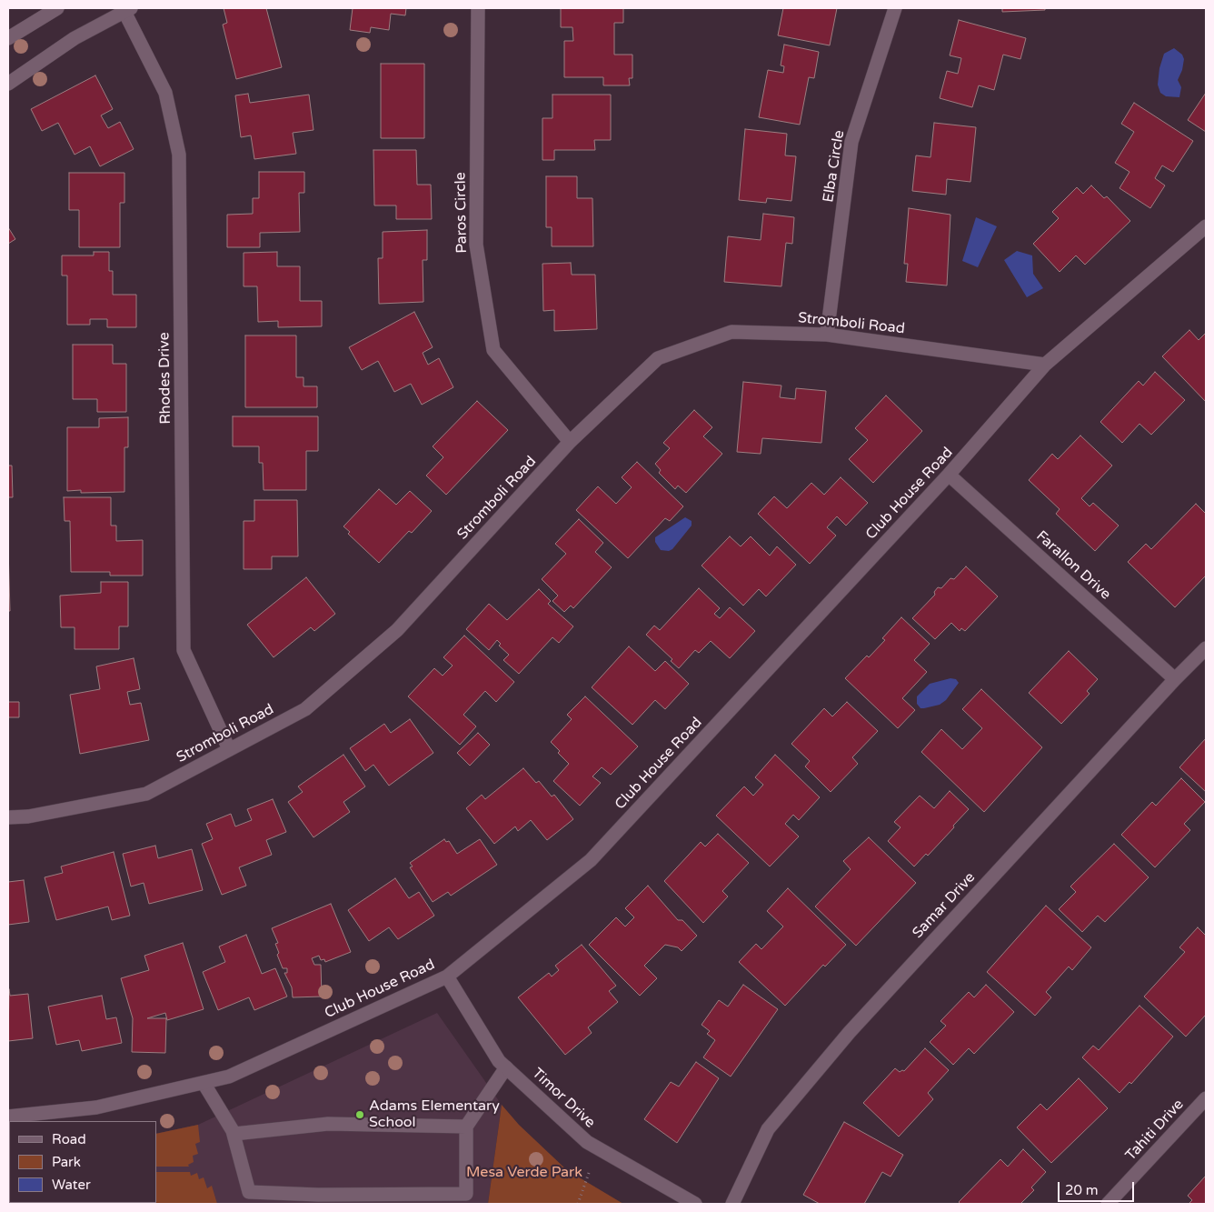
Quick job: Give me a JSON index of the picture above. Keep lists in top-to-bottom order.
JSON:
{
  "streets": {
    "street": [
      "Elba Circle",
      "Paros Circle",
      "Stromboli Road",
      "Rhodes Drive",
      "Club House Road",
      "Farallon Drive",
      "Samar Drive",
      "Timor Drive",
      "Tahiti Drive"
    ]
  },
  "crossings": [
    ["Elba Circle", "Stromboli Road"],
    ["Paros Circle", "Stromboli Road"],
    ["Stromboli Road", "Rhodes Drive"],
    ["Stromboli Road", "Club House Road"],
    ["Club House Road", "Farallon Drive"],
    ["Club House Road", "Timor Drive"],
    ["Farallon Drive", "Samar Drive"]
  ],
  "parks": ["Mesa Verde Park"],
  "places": ["Adams Elementary School"],
  "legend": ["Road", "Park", "Water"],
  "scale_bar": "20 m"
}
